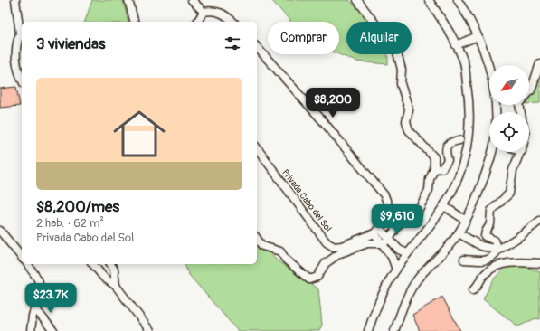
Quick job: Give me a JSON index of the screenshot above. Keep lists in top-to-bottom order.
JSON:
{
  "streets": {
    "street": ["Privada Cabo del Sol"]
  },
  "north": "bottom left",
  "page": {
    "chip": ["Comprar", "Alquilar"],
    "heading": "3 viviendas",
    "list": [
      {
        "name": "$8,200/mes",
        "note": "2 hab. · 62 m² · Privada Cabo del Sol"
      }
    ],
    "price": ["$8,200", "$9,610", "$23.7K"]
  }
}
